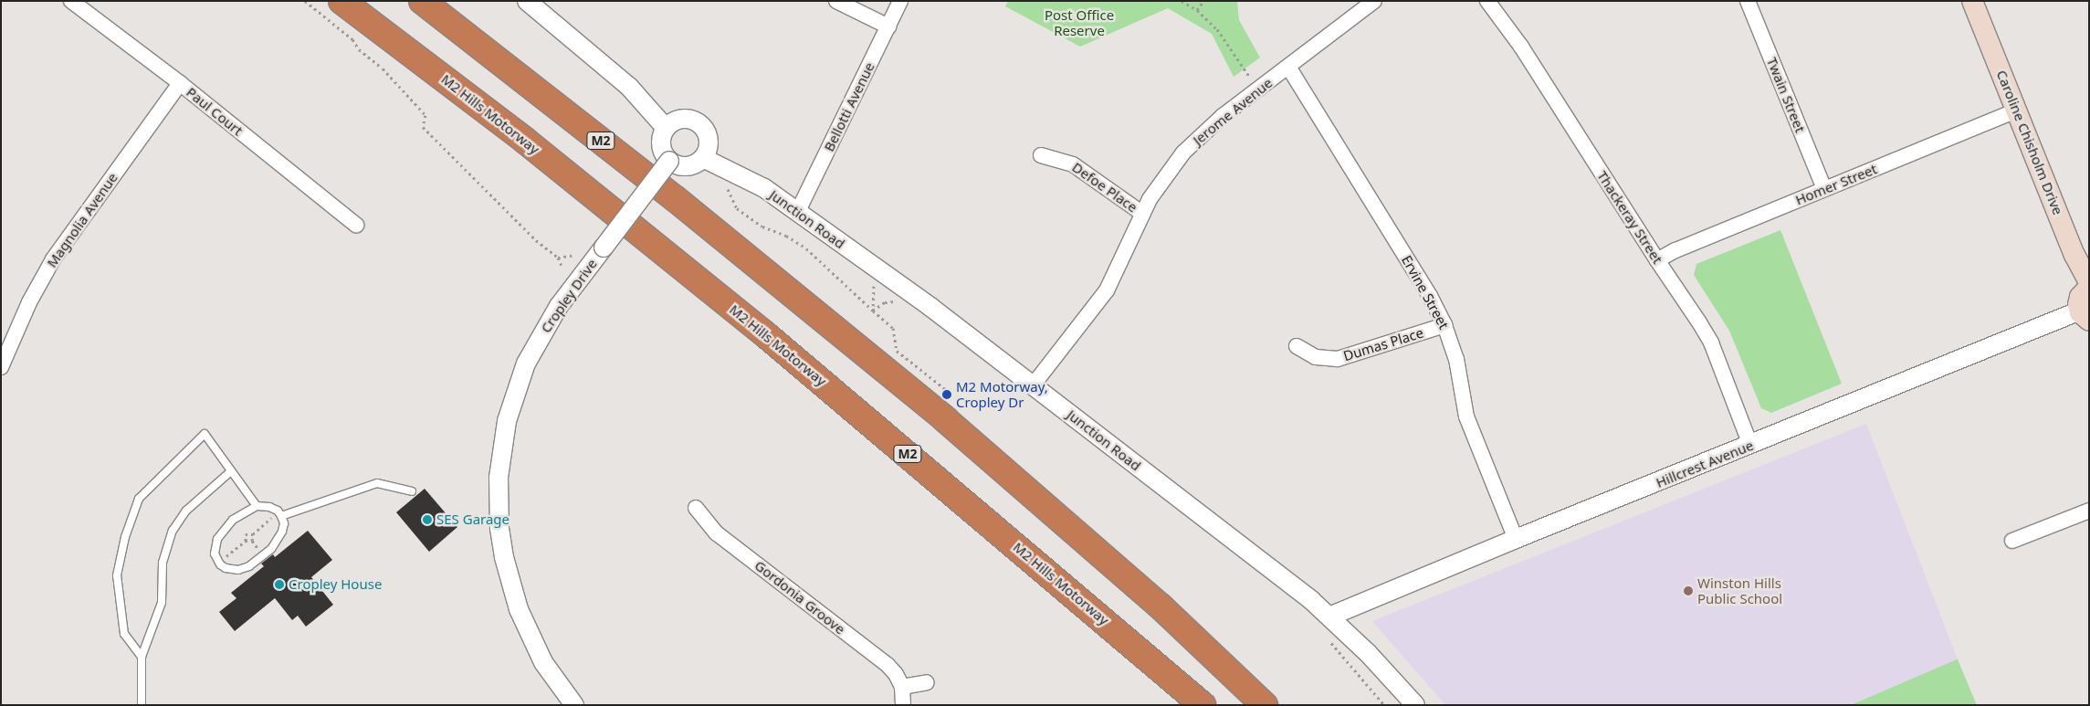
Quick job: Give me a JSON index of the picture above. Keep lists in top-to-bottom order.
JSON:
{
  "streets": {
    "highway": ["M2 Hills Motorway", "M2"],
    "main road": ["Caroline Chisholm Drive"],
    "street": [
      "Twain Street",
      "Bellotti Avenue",
      "Paul Court",
      "Jerome Avenue",
      "Homer Street",
      "Defoe Place",
      "Thackeray Street",
      "Junction Road",
      "Magnolia Avenue",
      "Ervine Street",
      "Cropley Drive",
      "Dumas Place",
      "Hillcrest Avenue",
      "Gordonia Groove"
    ]
  },
  "crossings": [
    ["Twain Street", "Homer Street"],
    ["Bellotti Avenue", "Junction Road"],
    ["Paul Court", "Magnolia Avenue"],
    ["Jerome Avenue", "Defoe Place"],
    ["Jerome Avenue", "Junction Road"],
    ["Jerome Avenue", "Ervine Street"],
    ["Caroline Chisholm Drive", "Homer Street"],
    ["Homer Street", "Thackeray Street"],
    ["Thackeray Street", "Hillcrest Avenue"],
    ["Junction Road", "Cropley Drive"],
    ["Junction Road", "Hillcrest Avenue"],
    ["Ervine Street", "Dumas Place"],
    ["Ervine Street", "Hillcrest Avenue"]
  ],
  "parks": ["Post Office Reserve"],
  "places": [
    "M2 Motorway, Cropley Dr",
    "SES Garage",
    "Cropley House",
    "Winston Hills Public School"
  ]
}
